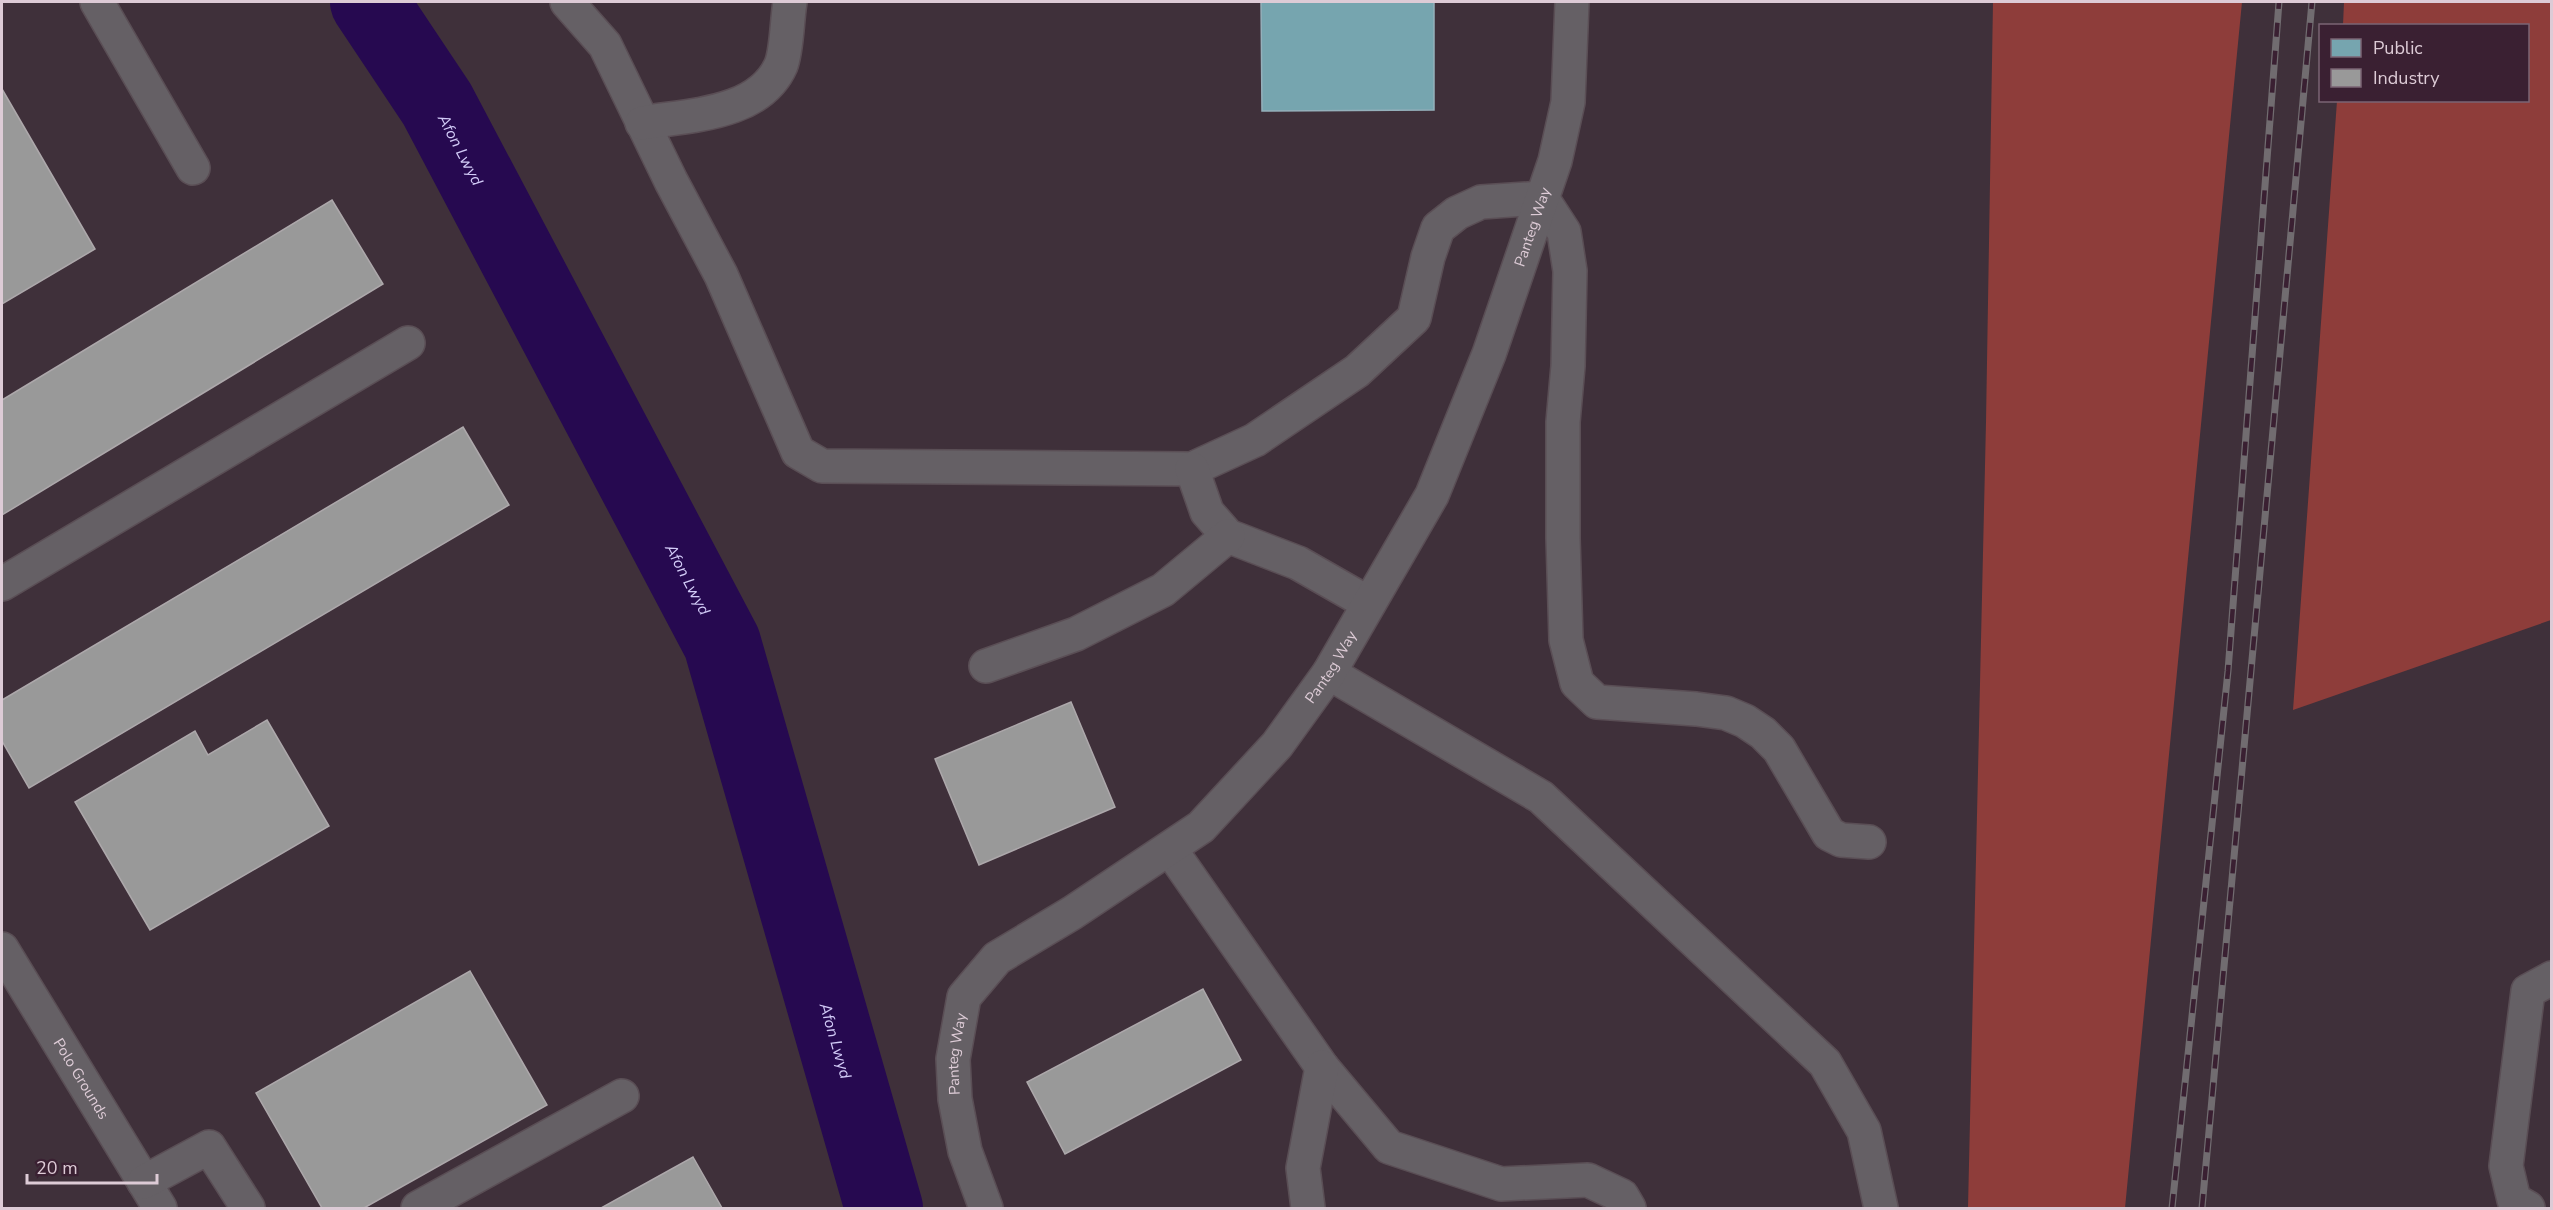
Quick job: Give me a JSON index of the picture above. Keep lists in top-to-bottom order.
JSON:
{
  "streets": {
    "street": ["Panteg Way", "Polo Grounds"]
  },
  "water": ["Afon Lwyd"],
  "legend": ["Public", "Industry"],
  "scale_bar": "20 m"
}
